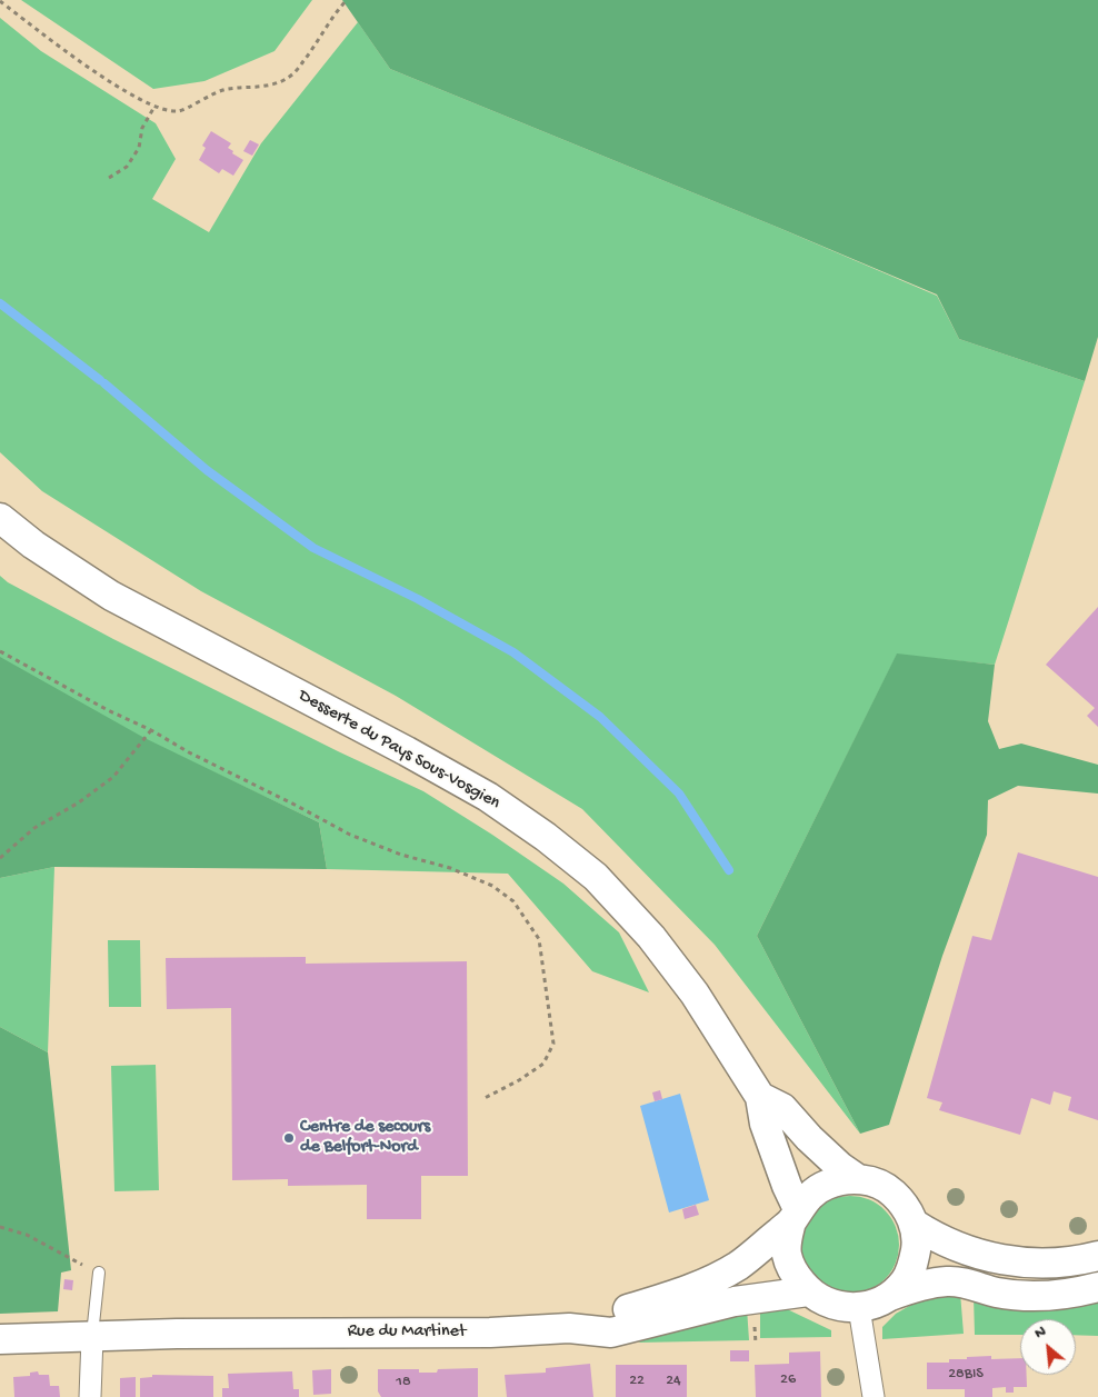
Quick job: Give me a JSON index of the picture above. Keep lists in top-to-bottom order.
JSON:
{
  "streets": {
    "main road": ["Desserte du Pays Sous-Vosgien", "Rue du Martinet"]
  },
  "crossings": [
    ["Desserte du Pays Sous-Vosgien", "Rue du Martinet"]
  ],
  "places": ["Centre de secours de Belfort-Nord"],
  "house_numbers": [
    "28BIS",
    "26",
    "22",
    "24",
    "18"
  ],
  "north": "top left"
}
